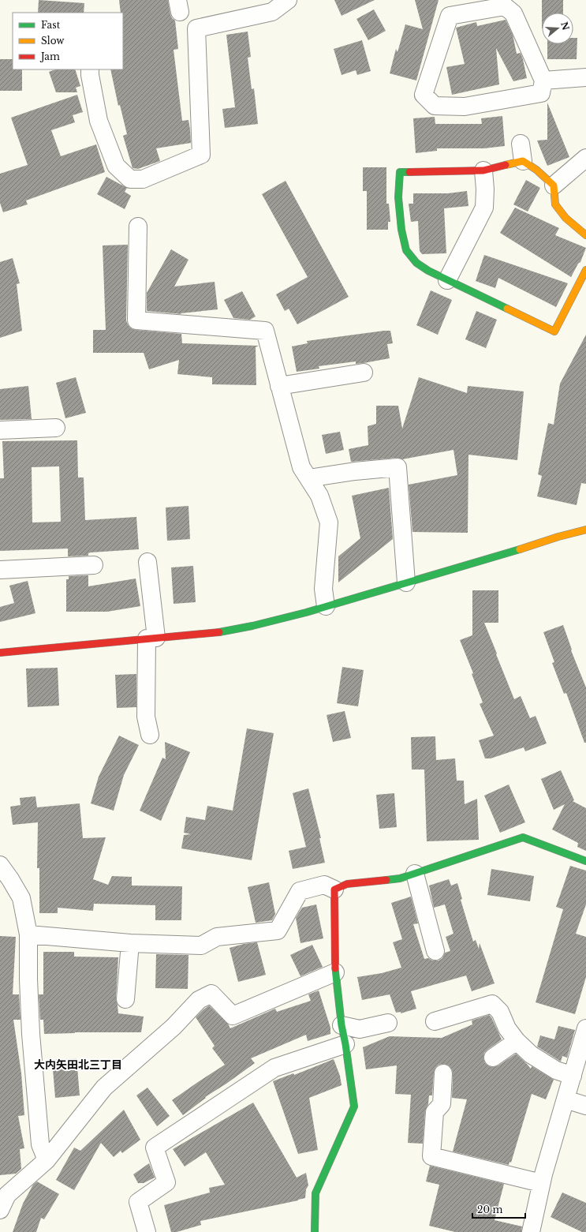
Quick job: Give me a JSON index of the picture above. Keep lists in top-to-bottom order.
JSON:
{
  "districts": ["大内矢田北三丁目"],
  "legend": ["Fast", "Slow", "Jam"],
  "scale_bar": "20 m",
  "north": "right"
}
